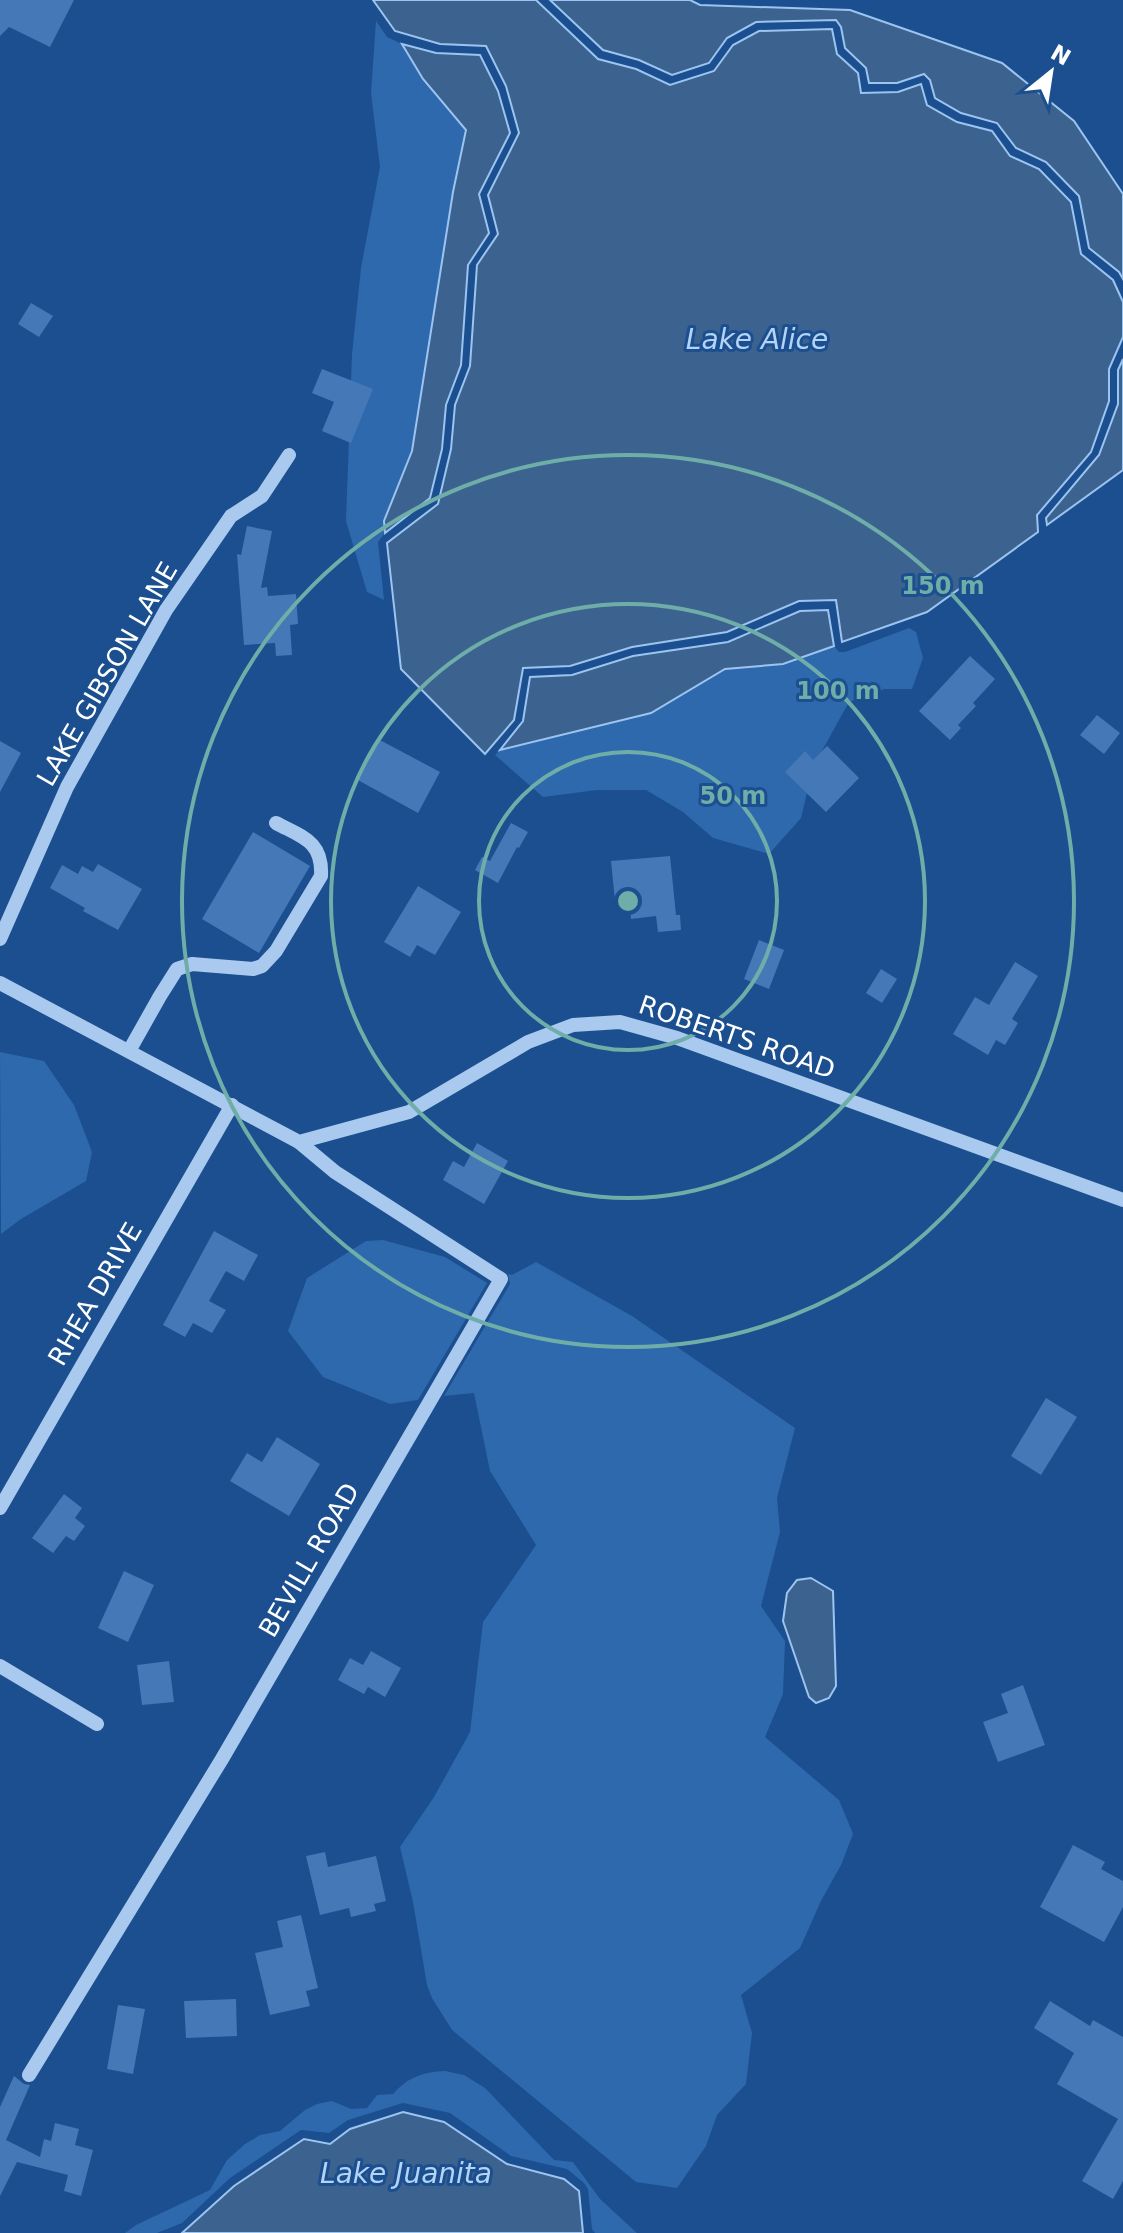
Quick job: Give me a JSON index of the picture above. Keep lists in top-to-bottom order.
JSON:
{
  "streets": {
    "street": [
      "LAKE GIBSON LANE",
      "ROBERTS ROAD",
      "RHEA DRIVE",
      "BEVILL ROAD"
    ]
  },
  "crossings": [
    ["ROBERTS ROAD", "BEVILL ROAD"]
  ],
  "water": ["Lake Alice", "Lake Juanita"],
  "north": "top right",
  "rings": ["150 m", "100 m", "50 m"]
}
